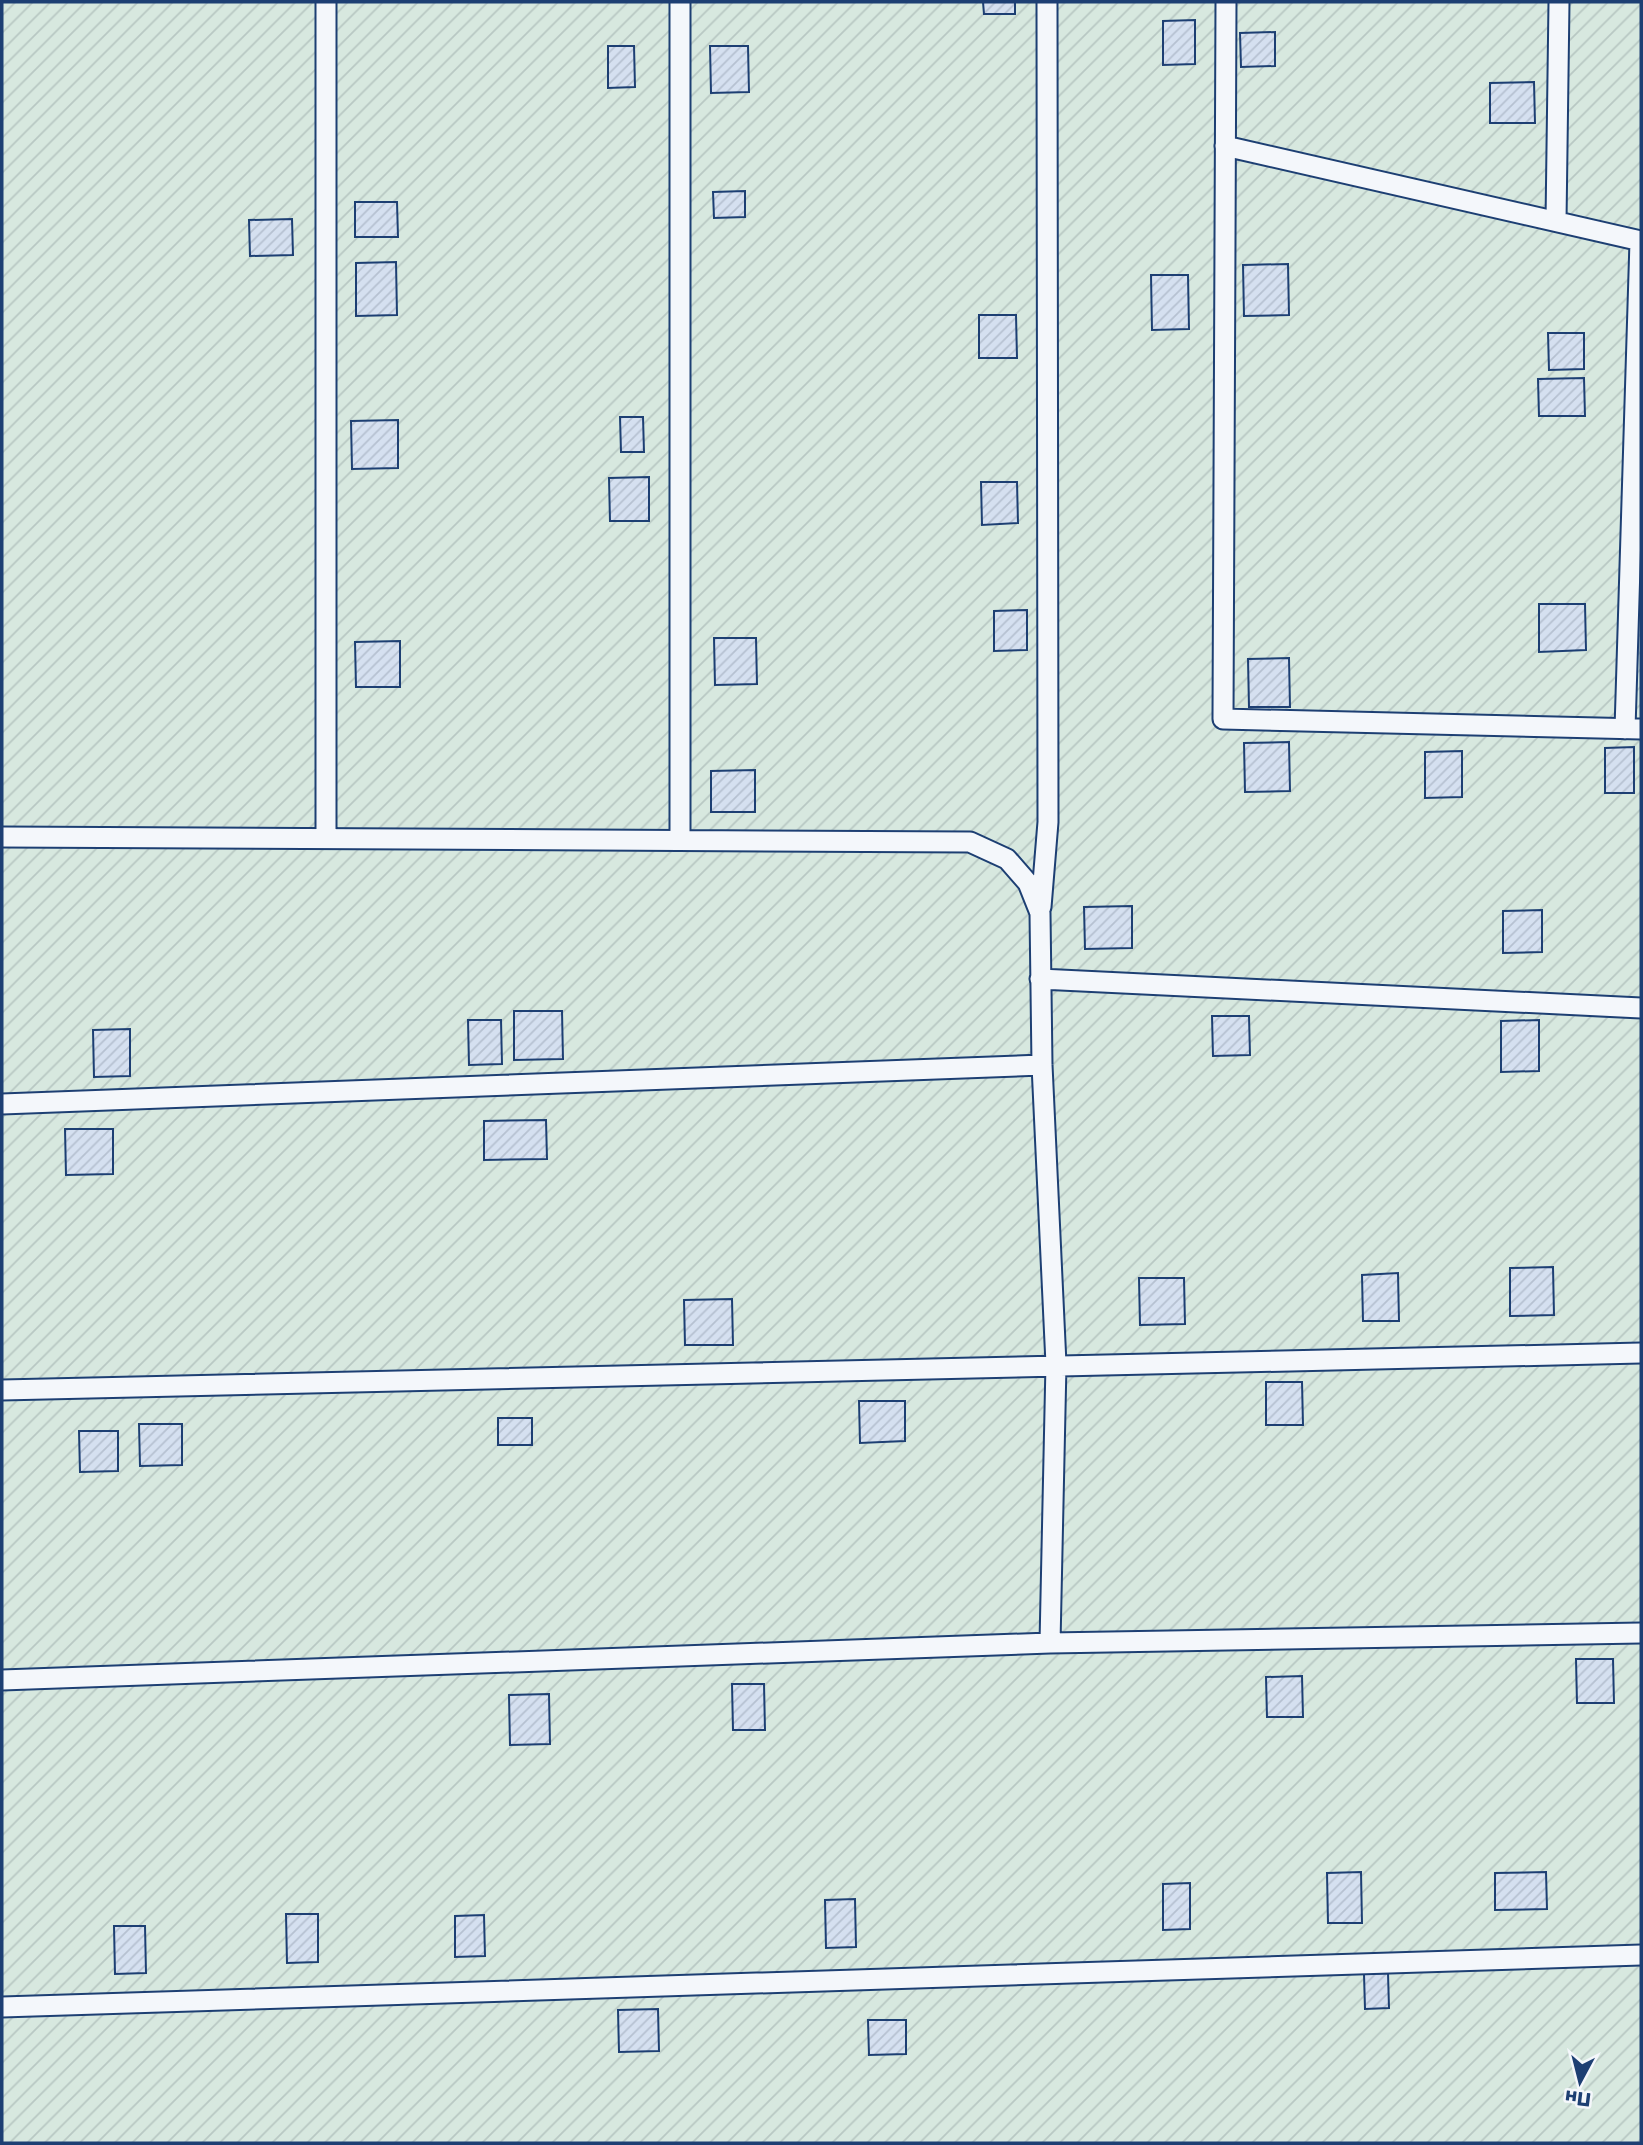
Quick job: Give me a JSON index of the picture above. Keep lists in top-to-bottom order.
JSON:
{
  "north": "bottom"
}
